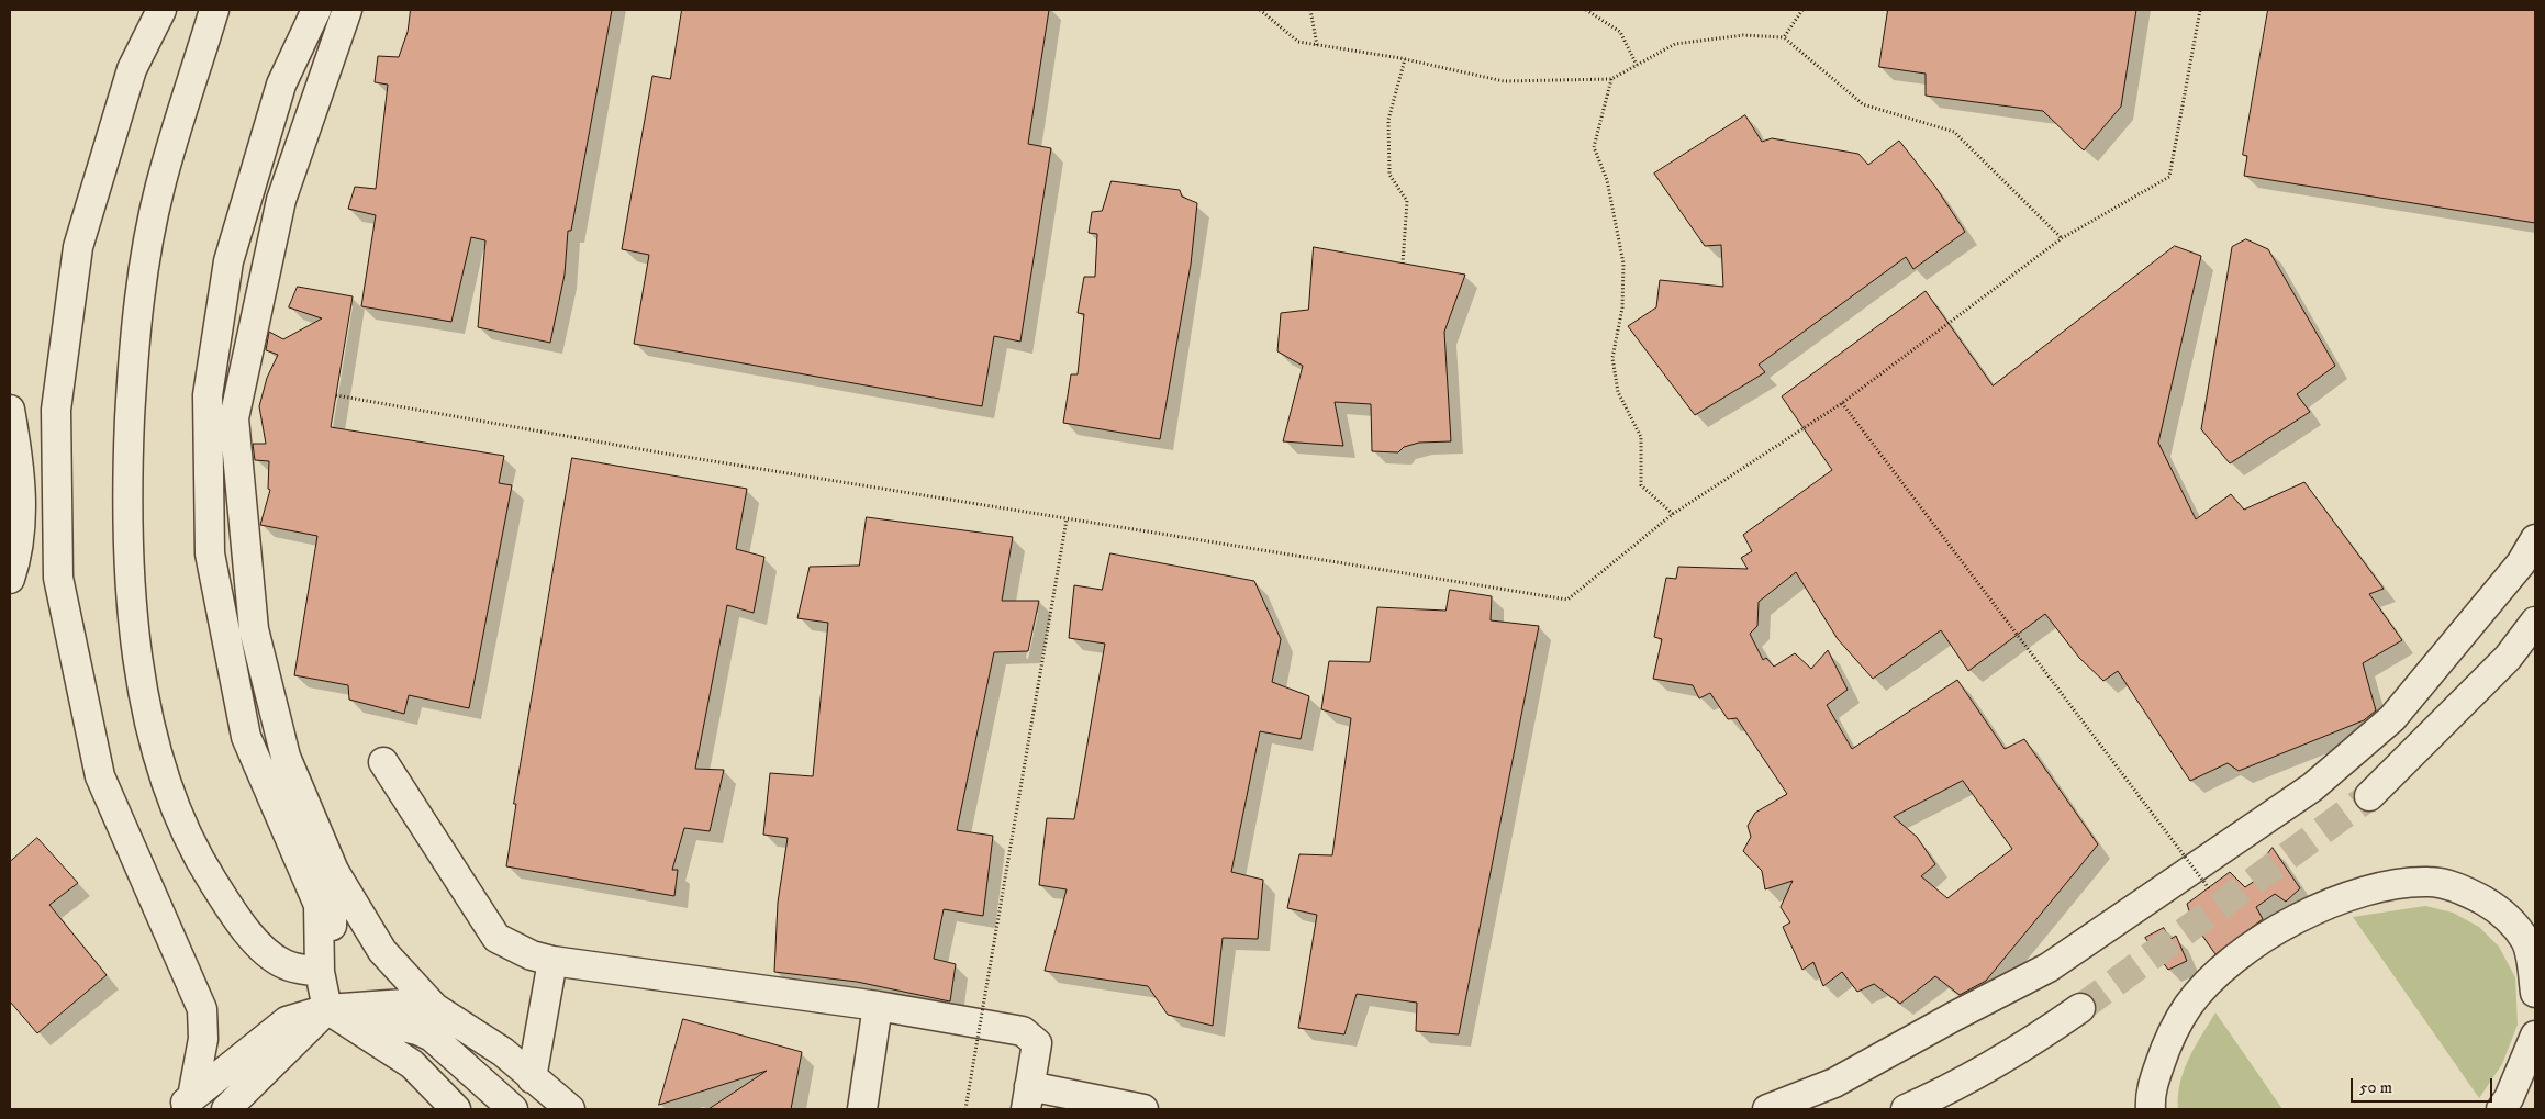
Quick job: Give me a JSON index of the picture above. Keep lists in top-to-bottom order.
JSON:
{
  "scale_bar": "50 m"
}
